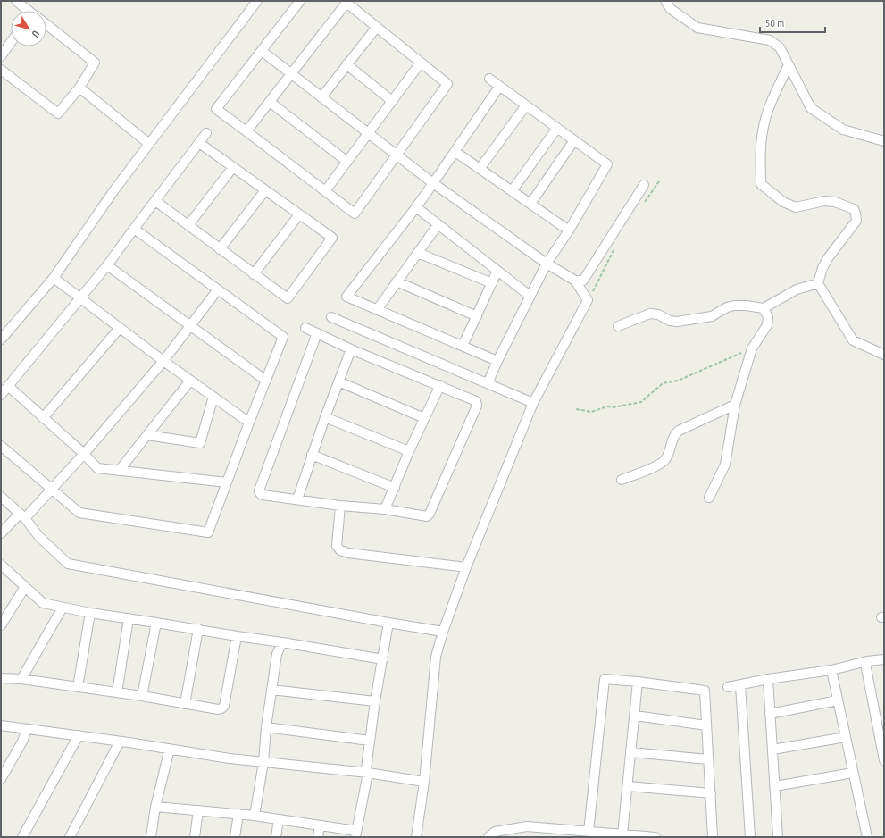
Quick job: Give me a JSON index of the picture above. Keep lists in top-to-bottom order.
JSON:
{
  "scale_bar": "50 m",
  "north": "bottom right"
}
